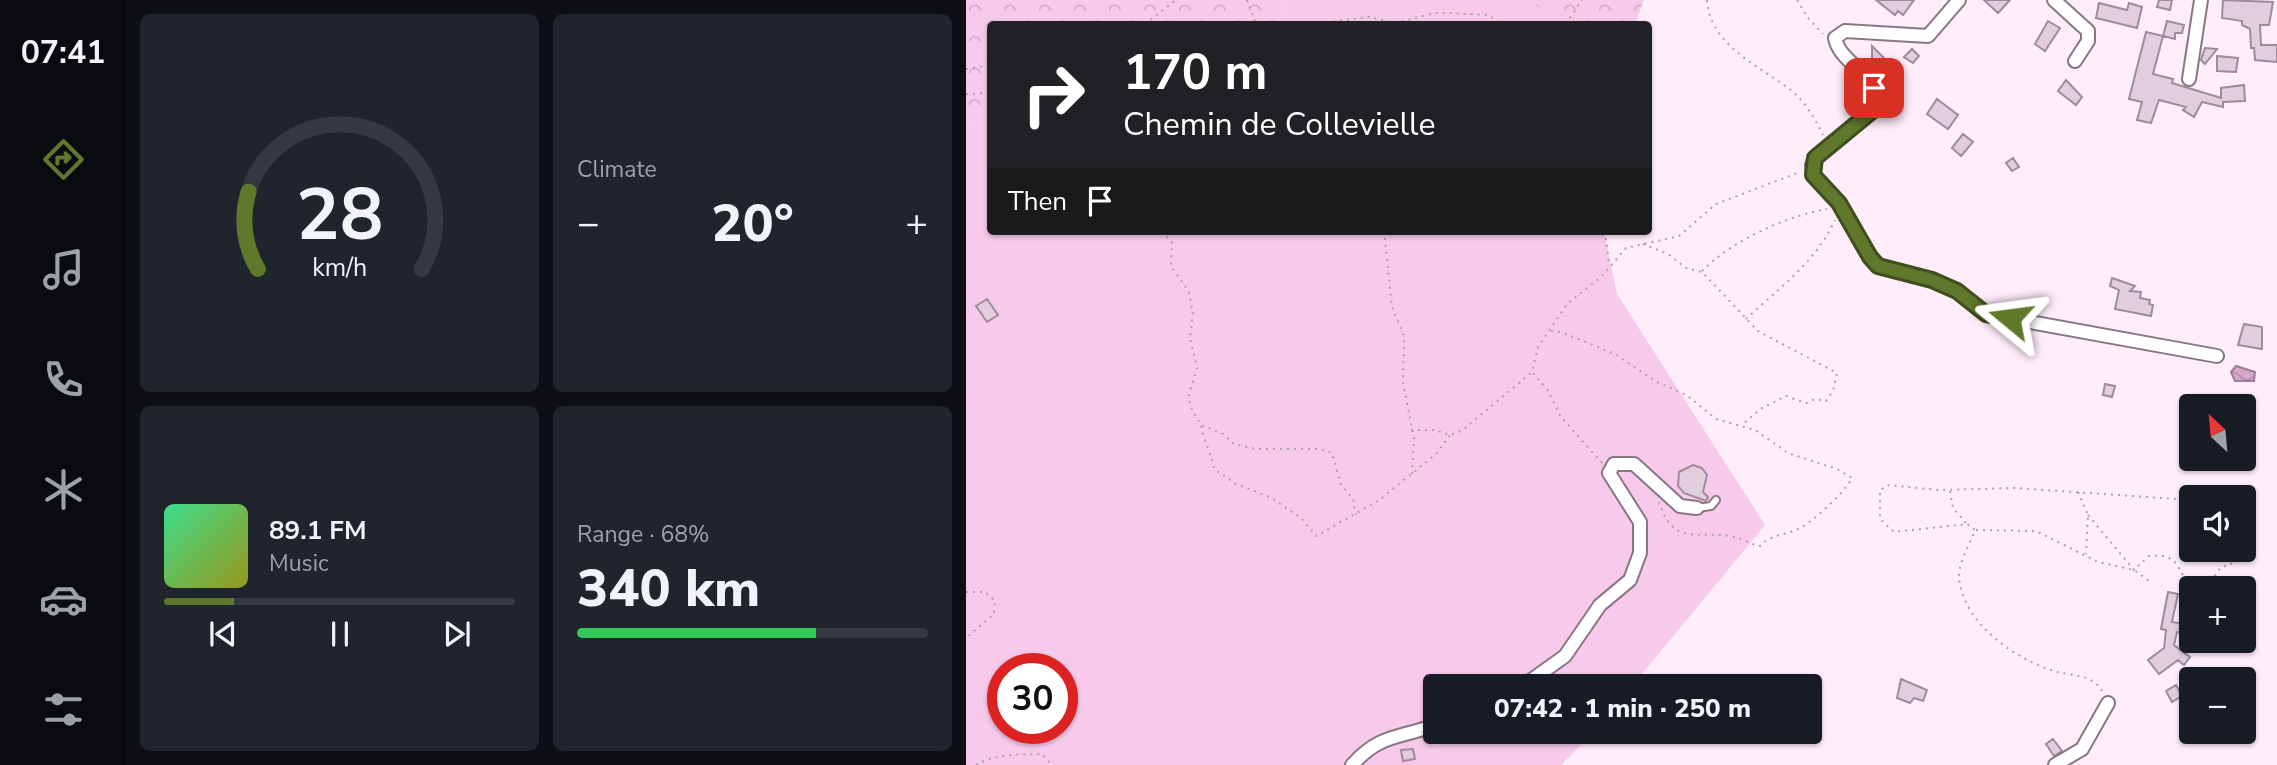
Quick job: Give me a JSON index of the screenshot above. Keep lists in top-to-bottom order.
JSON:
{
  "north": "top left",
  "page": {
    "tabs": "07:41",
    "tile": [
      "Climate",
      ["Range · 68%", "340 km"]
    ],
    "turn": ["170 m", "Chemin de Collevielle"],
    "then": "Then",
    "heat": ["−", "20°", "+"],
    "map_buttons": ["+", "−"],
    "song": ["89.1 FM", "Music"],
    "limit": "30",
    "trip": "07:42 · 1 min · 250 m",
    "gauge": ["28", "km/h"]
  }
}
